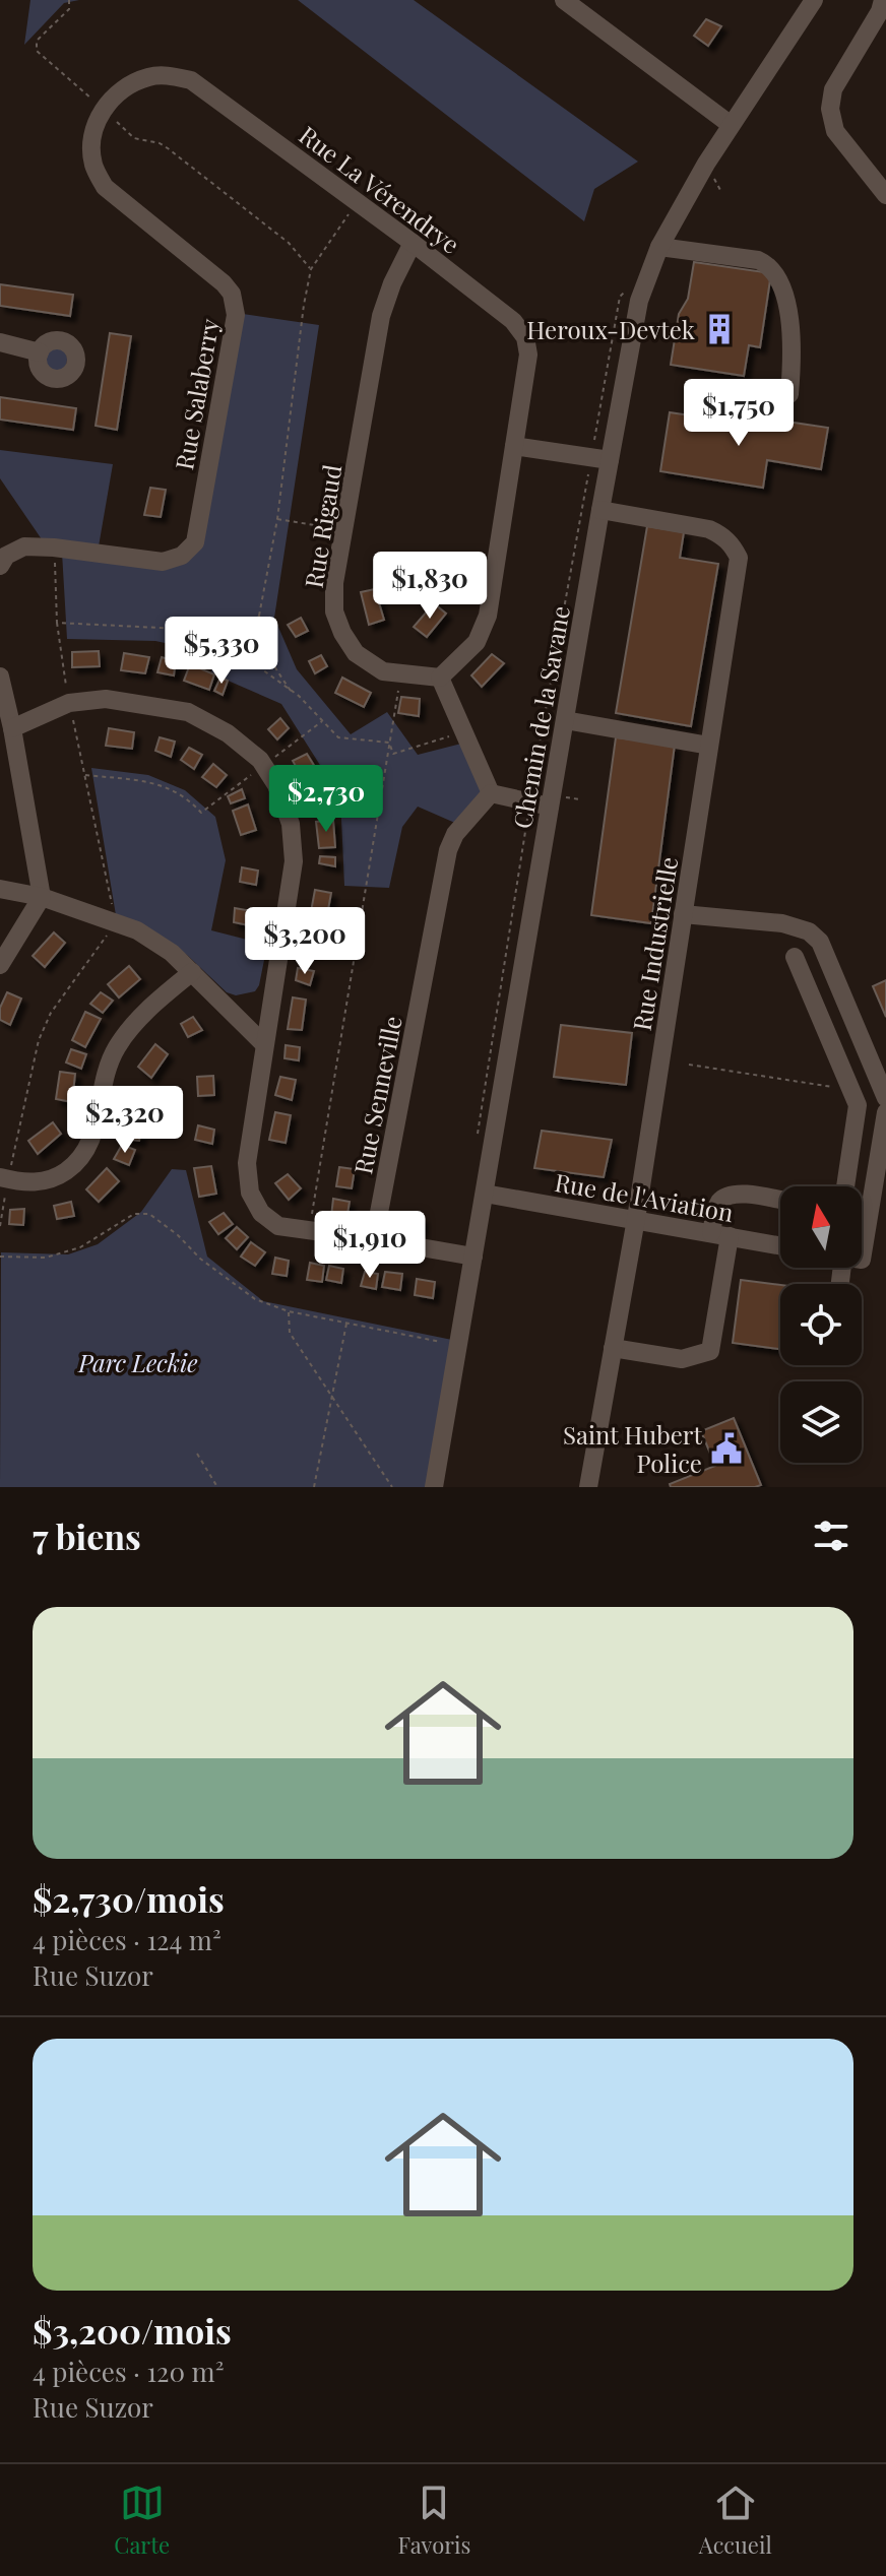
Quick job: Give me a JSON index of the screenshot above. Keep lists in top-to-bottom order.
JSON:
{
  "streets": {
    "street": [
      "Rue La Vérendrye",
      "Rue Salaberry",
      "Rue Rigaud",
      "Chemin de la Savane",
      "Rue Industrielle",
      "Rue Senneville",
      "Rue de l'Aviation"
    ]
  },
  "crossings": [
    ["Rue La Vérendrye", "Rue Salaberry"],
    ["Rue La Vérendrye", "Rue Rigaud"],
    ["Chemin de la Savane", "Rue Industrielle"],
    ["Chemin de la Savane", "Rue de l'Aviation"],
    ["Rue Industrielle", "Rue de l'Aviation"]
  ],
  "parks": ["Parc Leckie"],
  "places": {
    "building": ["Heroux-Devtek"],
    "public building": ["Saint Hubert Police"]
  },
  "north": "top",
  "page": {
    "price": [
      "$1,750",
      "$1,830",
      "$5,330",
      "$2,730",
      "$3,200",
      "$2,320",
      "$1,910"
    ],
    "heading": "7 biens",
    "list": [
      {
        "name": "$2,730/mois",
        "note": "4 pièces · 124 m² · Rue Suzor"
      },
      {
        "name": "$3,200/mois",
        "note": "4 pièces · 120 m² · Rue Suzor"
      }
    ],
    "tabs": ["Carte", "Favoris", "Accueil"]
  }
}
